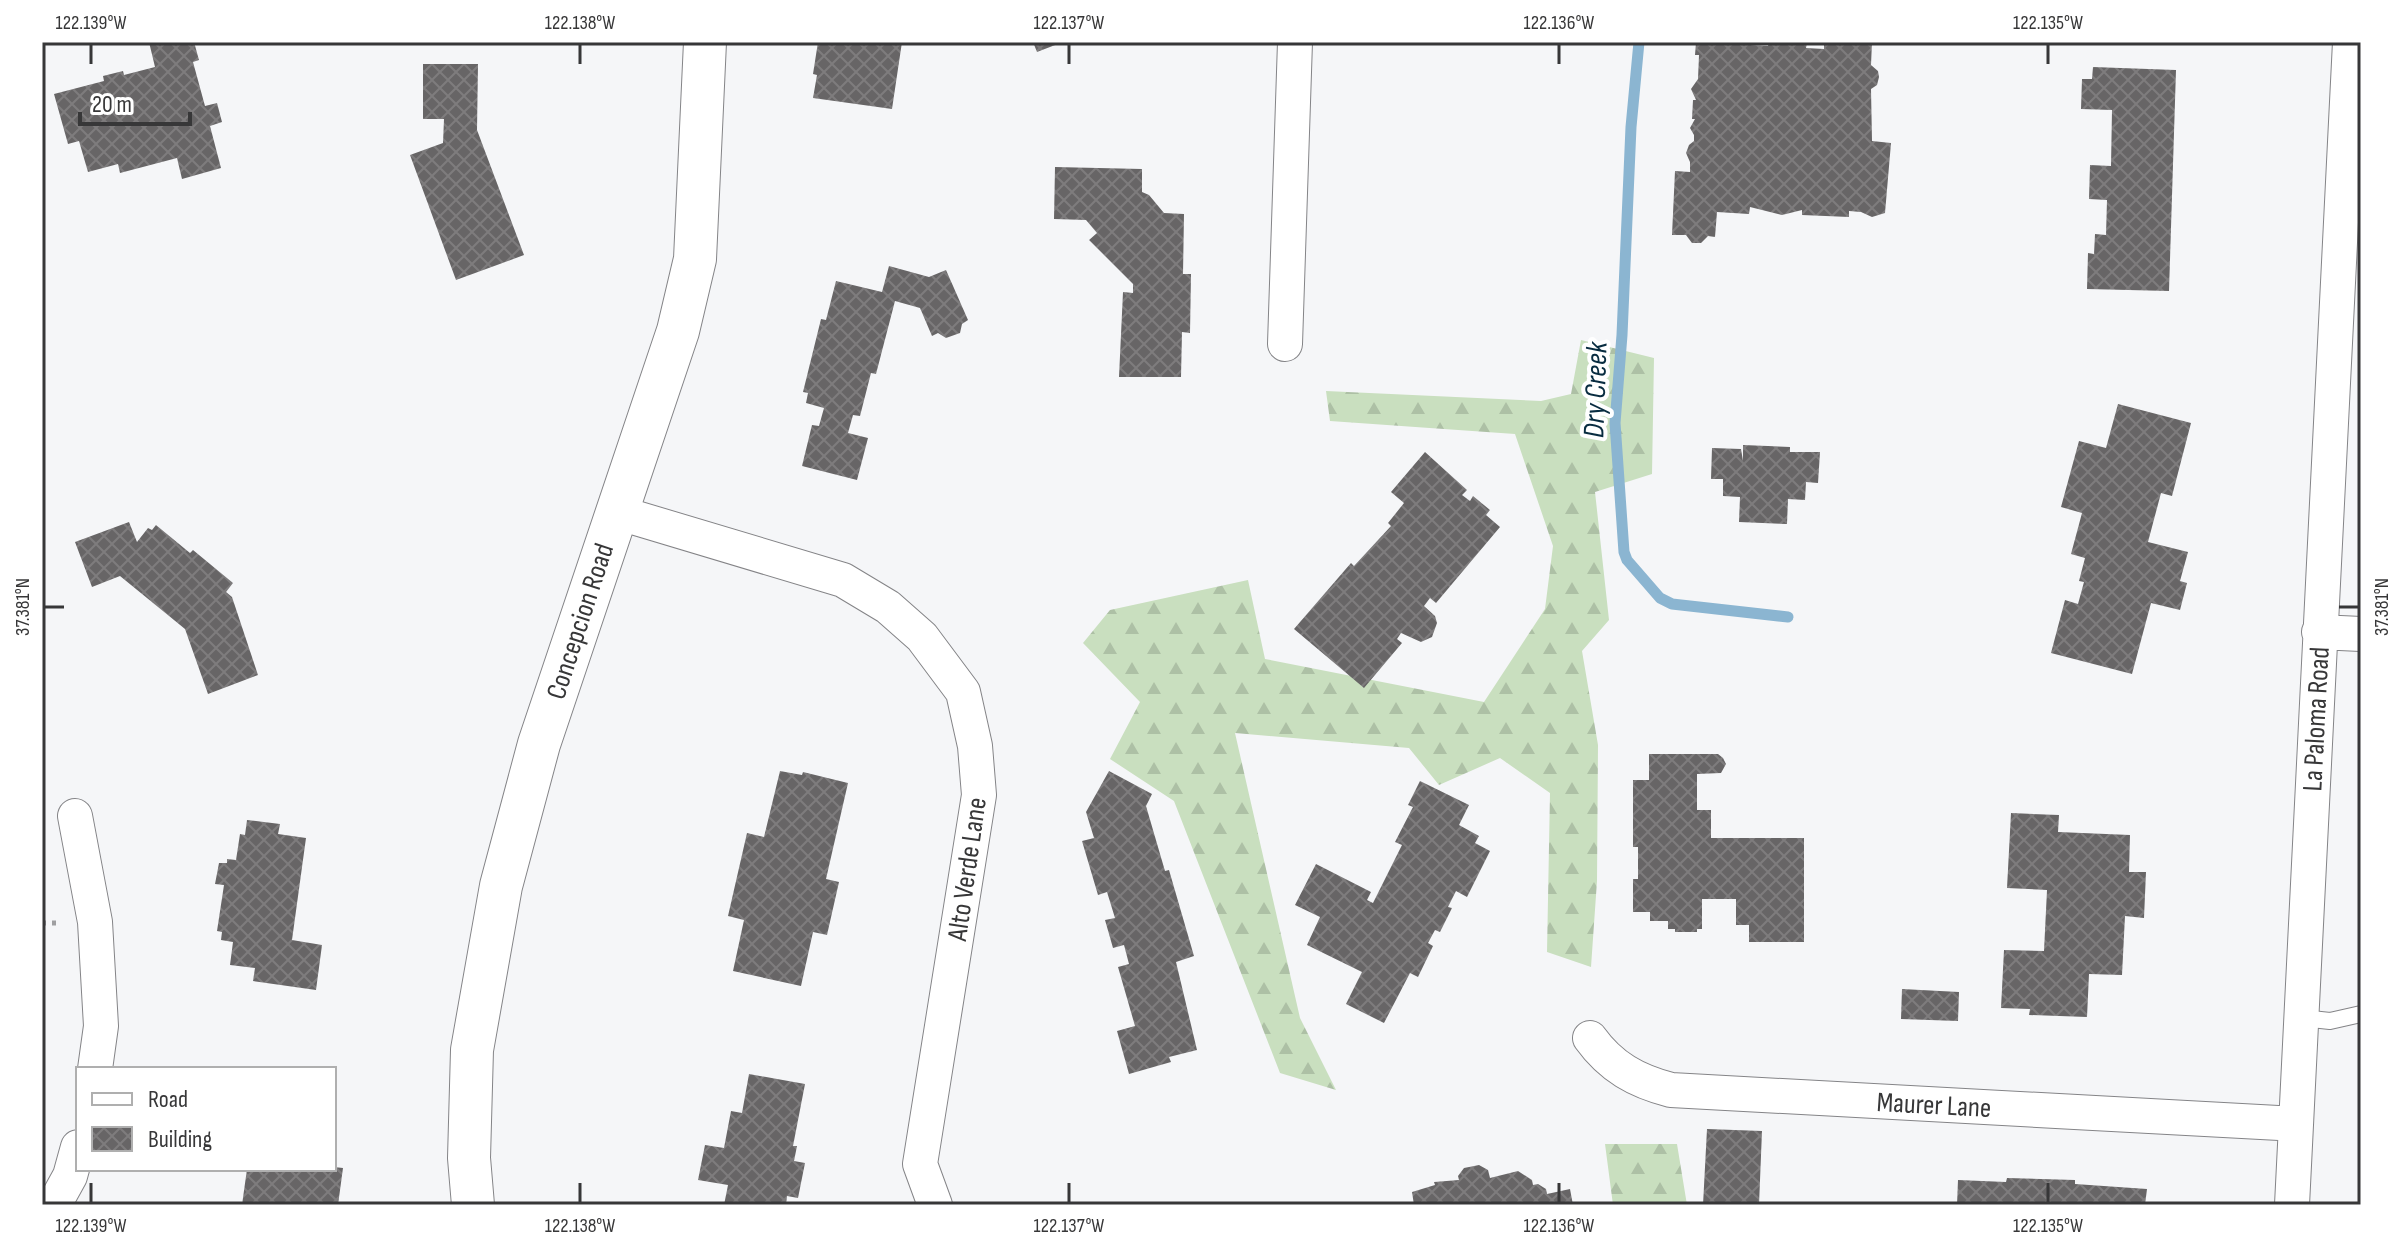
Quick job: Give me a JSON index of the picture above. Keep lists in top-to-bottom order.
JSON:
{
  "streets": {
    "street": [
      "Concepcion Road",
      "La Paloma Road",
      "Alto Verde Lane",
      "Maurer Lane"
    ]
  },
  "crossings": [
    ["Concepcion Road", "Alto Verde Lane"],
    ["La Paloma Road", "Maurer Lane"]
  ],
  "water": ["Dry Creek"],
  "legend": ["Road", "Building"],
  "scale_bar": "20 m",
  "coordinates": [
    "122.139°W",
    "122.138°W",
    "122.137°W",
    "122.136°W",
    "122.135°W",
    "37.381°N"
  ]
}
